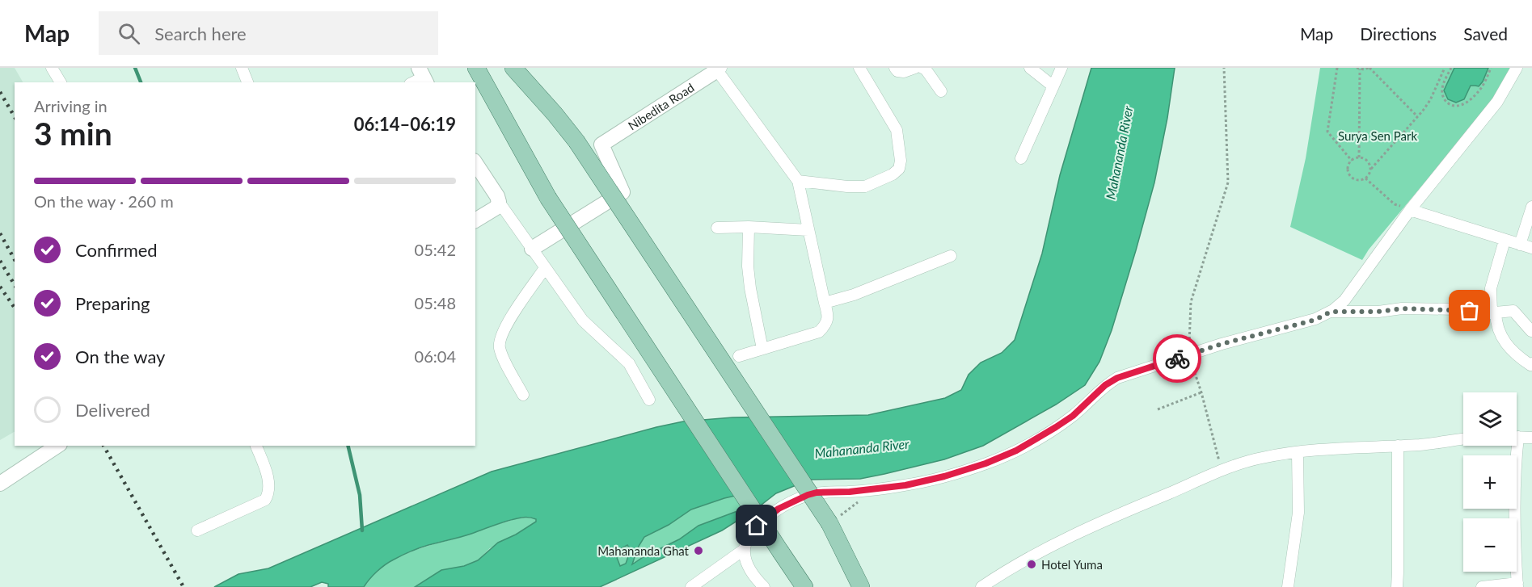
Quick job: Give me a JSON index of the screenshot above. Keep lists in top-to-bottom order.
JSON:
{
  "streets": {
    "street": ["Nibedita Road"]
  },
  "water": ["Mahananda River"],
  "parks": ["Surya Sen Park"],
  "places": ["Mahananda Ghat", "Hotel Yuma"],
  "page": {
    "header": "Map",
    "search": "Search here",
    "nav": ["Map", "Directions", "Saved"],
    "heading": ["3 min", "Arriving in", "06:14–06:19"],
    "bar": "On the way · 260 m",
    "list": [
      ["Confirmed", "05:42"],
      ["Preparing", "05:48"],
      ["On the way", "06:04"],
      "Delivered"
    ],
    "map_buttons": ["+", "−"]
  }
}
